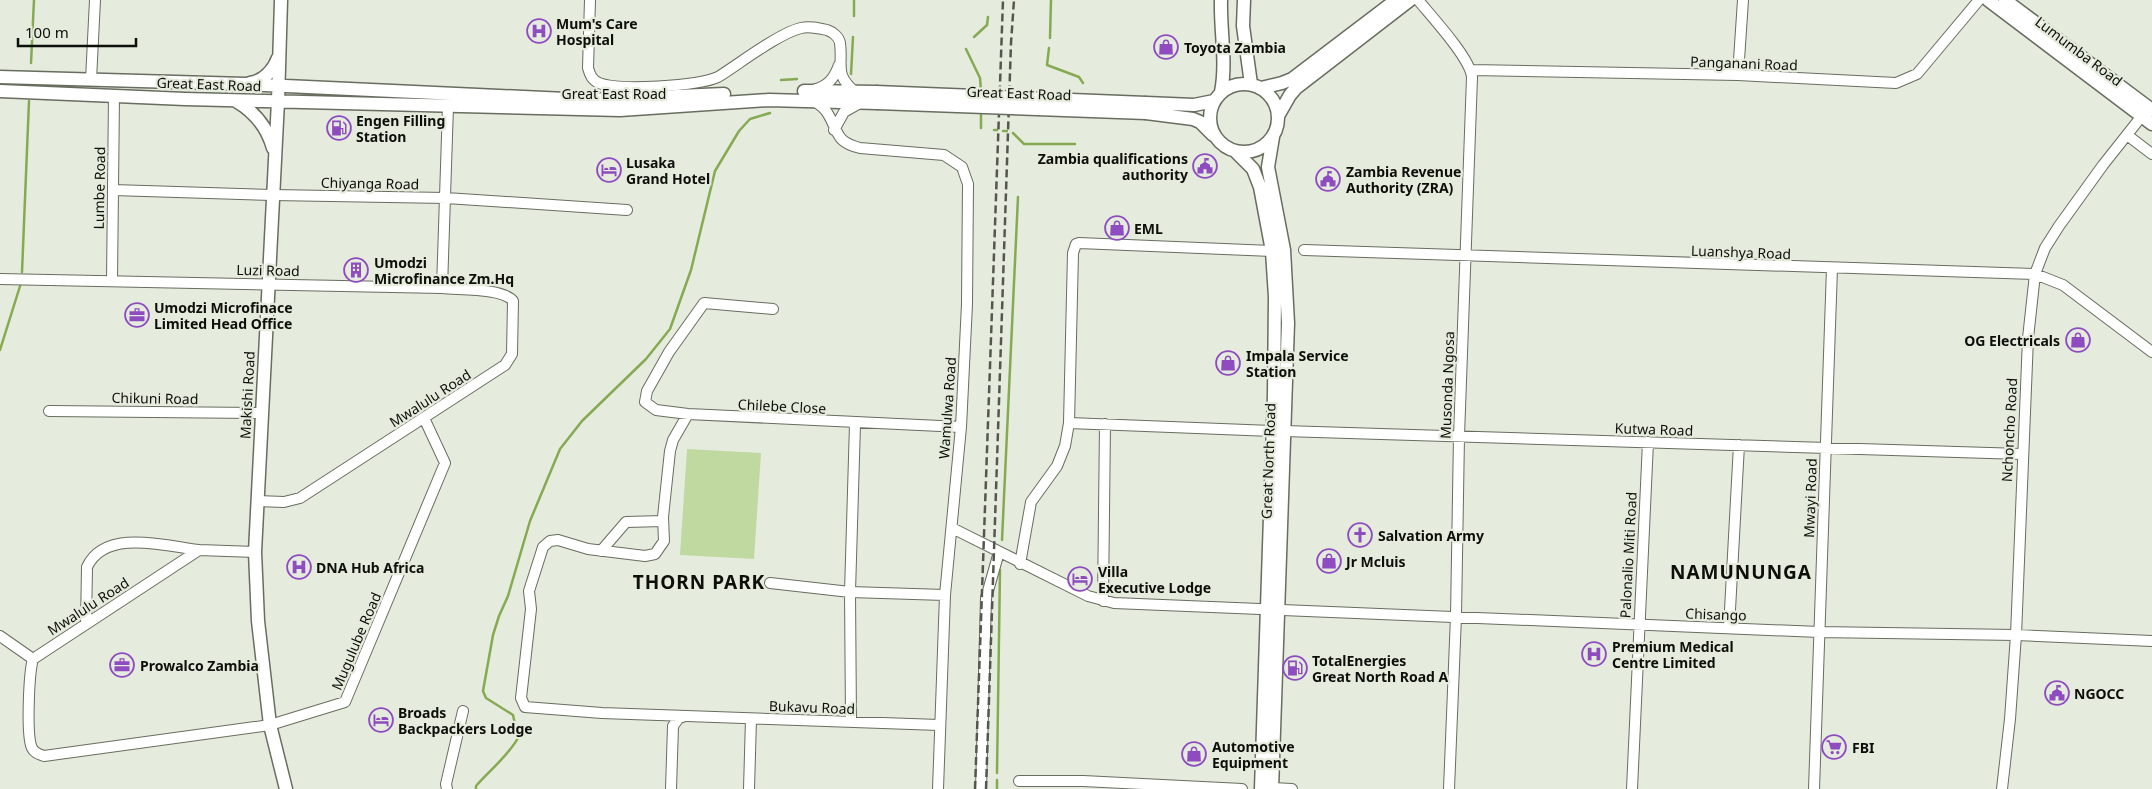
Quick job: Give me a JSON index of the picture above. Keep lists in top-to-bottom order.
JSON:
{
  "streets": {
    "main road": [
      "Lumumba Road",
      "Great East Road",
      "Makishi Road",
      "Great North Road"
    ],
    "street": [
      "Panganani Road",
      "Chiyanga Road",
      "Lumbe Road",
      "Luanshya Road",
      "Luzi Road",
      "Musonda Ngosa",
      "Chikuni Road",
      "Mwalulu Road",
      "Chilebe Close",
      "Wamulwa Road",
      "Kutwa Road",
      "Nchoncho Road",
      "Mwayi Road",
      "Palonalio Miti Road",
      "Chisango",
      "Mugulube Road",
      "Bukavu Road"
    ]
  },
  "crossings": [
    ["Lumumba Road", "Nchoncho Road"],
    ["Panganani Road", "Musonda Ngosa"],
    ["Great East Road", "Lumbe Road"],
    ["Great East Road", "Makishi Road"],
    ["Great East Road", "Wamulwa Road"],
    ["Great East Road", "Great North Road"],
    ["Chiyanga Road", "Lumbe Road"],
    ["Chiyanga Road", "Makishi Road"],
    ["Lumbe Road", "Luzi Road"],
    ["Luanshya Road", "Musonda Ngosa"],
    ["Luanshya Road", "Nchoncho Road"],
    ["Luanshya Road", "Mwayi Road"],
    ["Luzi Road", "Makishi Road"],
    ["Luzi Road", "Mwalulu Road"],
    ["Musonda Ngosa", "Kutwa Road"],
    ["Musonda Ngosa", "Chisango"],
    ["Makishi Road", "Chikuni Road"],
    ["Makishi Road", "Mwalulu Road"],
    ["Makishi Road", "Mugulube Road"],
    ["Mwalulu Road", "Mugulube Road"],
    ["Chilebe Close", "Wamulwa Road"],
    ["Wamulwa Road", "Chisango"],
    ["Wamulwa Road", "Bukavu Road"],
    ["Kutwa Road", "Nchoncho Road"],
    ["Kutwa Road", "Great North Road"],
    ["Kutwa Road", "Mwayi Road"],
    ["Kutwa Road", "Palonalio Miti Road"],
    ["Nchoncho Road", "Chisango"],
    ["Great North Road", "Chisango"],
    ["Mwayi Road", "Chisango"],
    ["Palonalio Miti Road", "Chisango"]
  ],
  "districts": ["NAMUNUNGA", "THORN PARK"],
  "places": {
    "hospital": ["Mum's Care Hospital", "DNA Hub Africa", "Premium Medical Centre Limited"],
    "shop": [
      "Toyota Zambia",
      "EML",
      "OG Electricals",
      "Impala Service Station",
      "Jr Mcluis",
      "Automotive Equipment"
    ],
    "fuel station": ["Engen Filling Station", "TotalEnergies Great North Road A"],
    "public building": ["Zambia qualifications authority", "Zambia Revenue Authority (ZRA)", "NGOCC"],
    "hotel": ["Lusaka Grand Hotel", "Villa Executive Lodge", "Broads Backpackers Lodge"],
    "building": ["Umodzi Microfinance Zm.Hq"],
    "office": ["Umodzi Microfinace Limited Head Office", "Prowalco Zambia"],
    "church": ["Salvation Army"],
    "supermarket": ["FBI"]
  },
  "scale_bar": "100 m"
}
